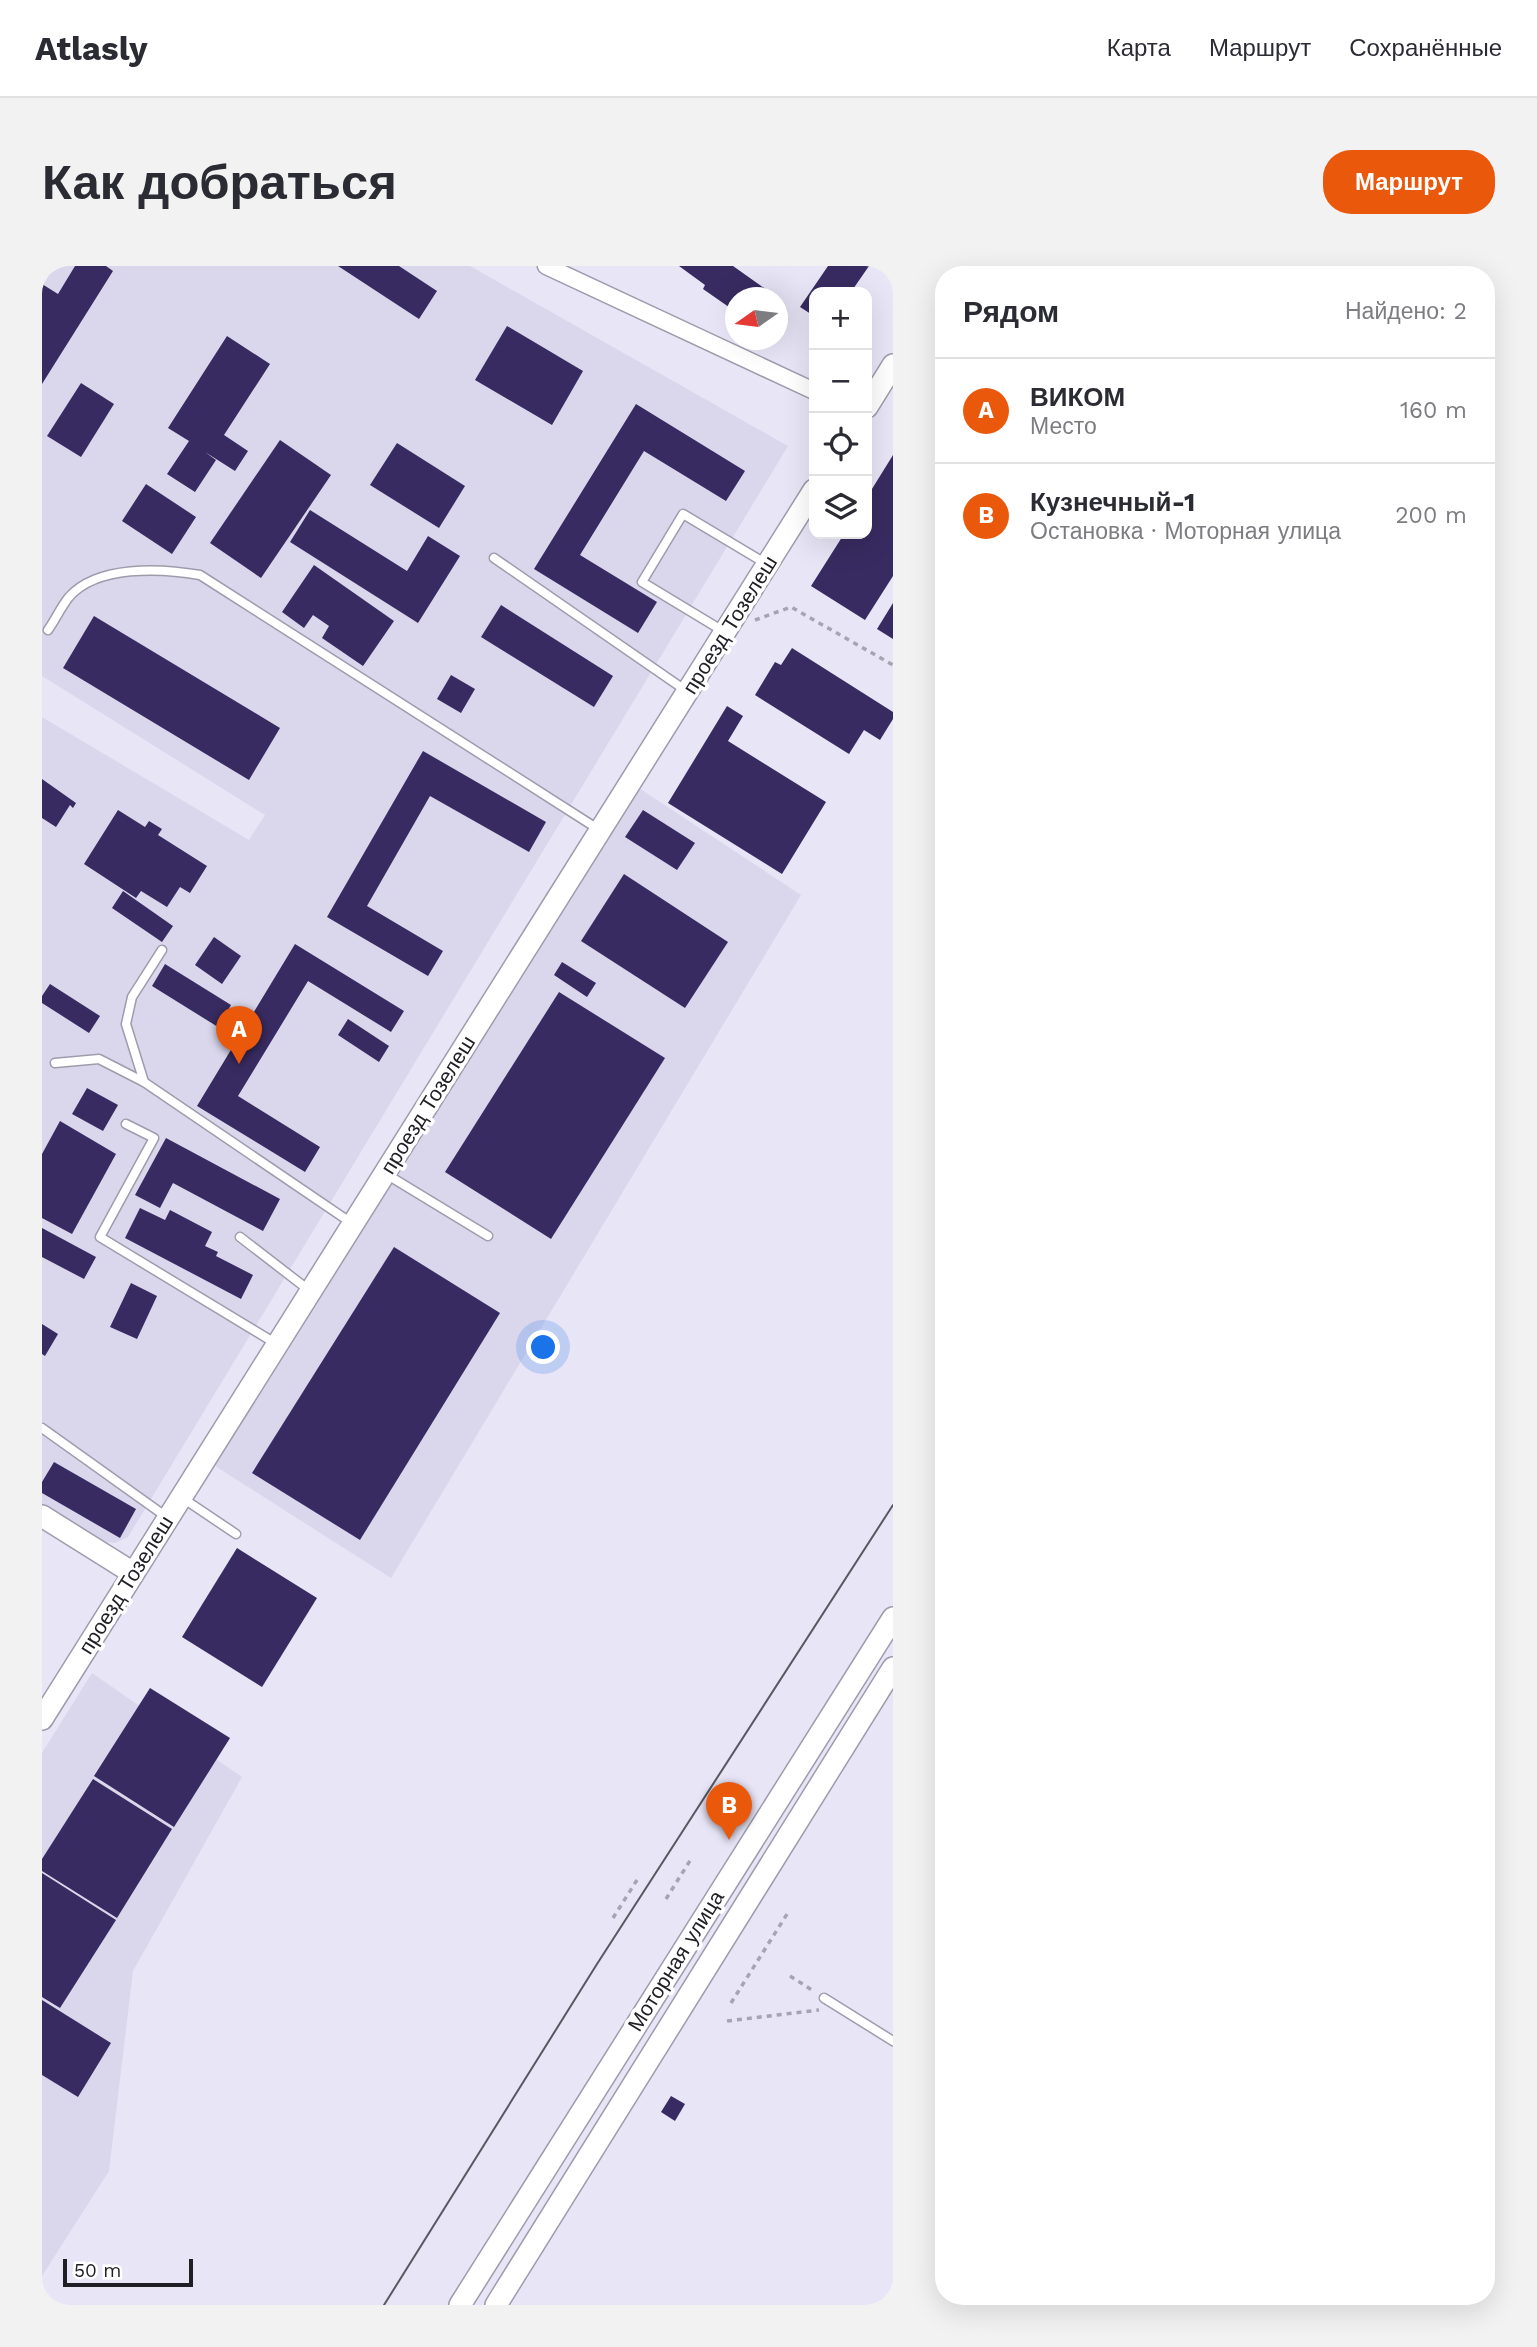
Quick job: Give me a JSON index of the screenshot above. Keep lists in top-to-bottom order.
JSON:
{
  "streets": {
    "street": ["проезд Тозелеш", "Моторная улица"]
  },
  "scale_bar": "50 m",
  "north": "left",
  "page": {
    "header": "Atlasly",
    "nav": ["Карта", "Маршрут", "Сохранённые"],
    "buttons": "Маршрут",
    "title": "Как добраться",
    "heading": ["Рядом", "Найдено: 2"],
    "map_buttons": ["+", "−"],
    "list": [
      {
        "mark": "A",
        "name": "ВИКОМ",
        "note": "Место",
        "value": "160 m"
      },
      {
        "mark": "B",
        "name": "Кузнечный-1",
        "note": "Остановка · Моторная улица",
        "value": "200 m"
      }
    ],
    "pins": ["A", "B"],
    "scale": "50 m"
  }
}
